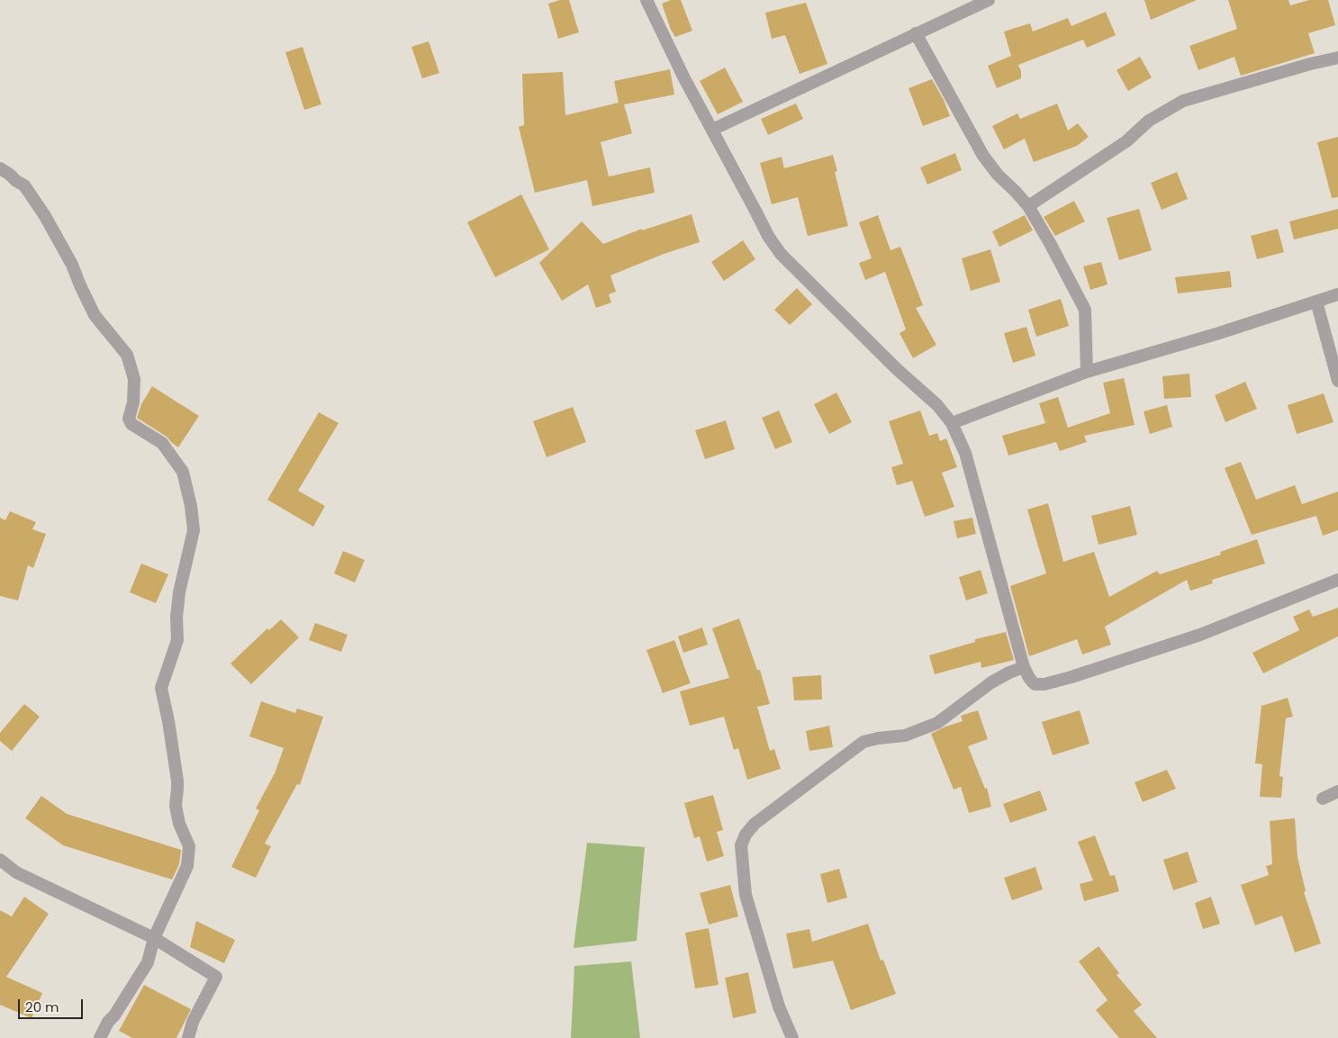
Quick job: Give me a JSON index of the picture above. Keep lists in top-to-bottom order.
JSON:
{
  "scale_bar": "20 m"
}
